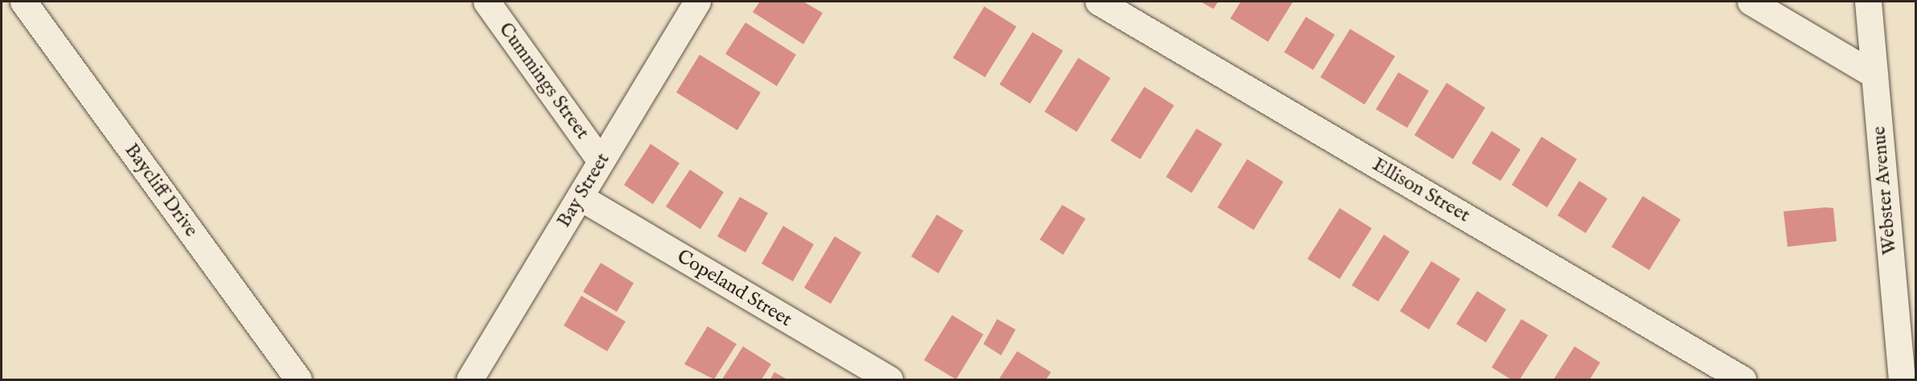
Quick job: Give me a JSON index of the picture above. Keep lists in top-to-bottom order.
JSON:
{
  "streets": {
    "street": [
      "Cummings Street",
      "Baycliff Drive",
      "Bay Street",
      "Ellison Street",
      "Webster Avenue",
      "Copeland Street"
    ]
  },
  "crossings": [
    ["Cummings Street", "Bay Street"],
    ["Bay Street", "Copeland Street"]
  ]
}
